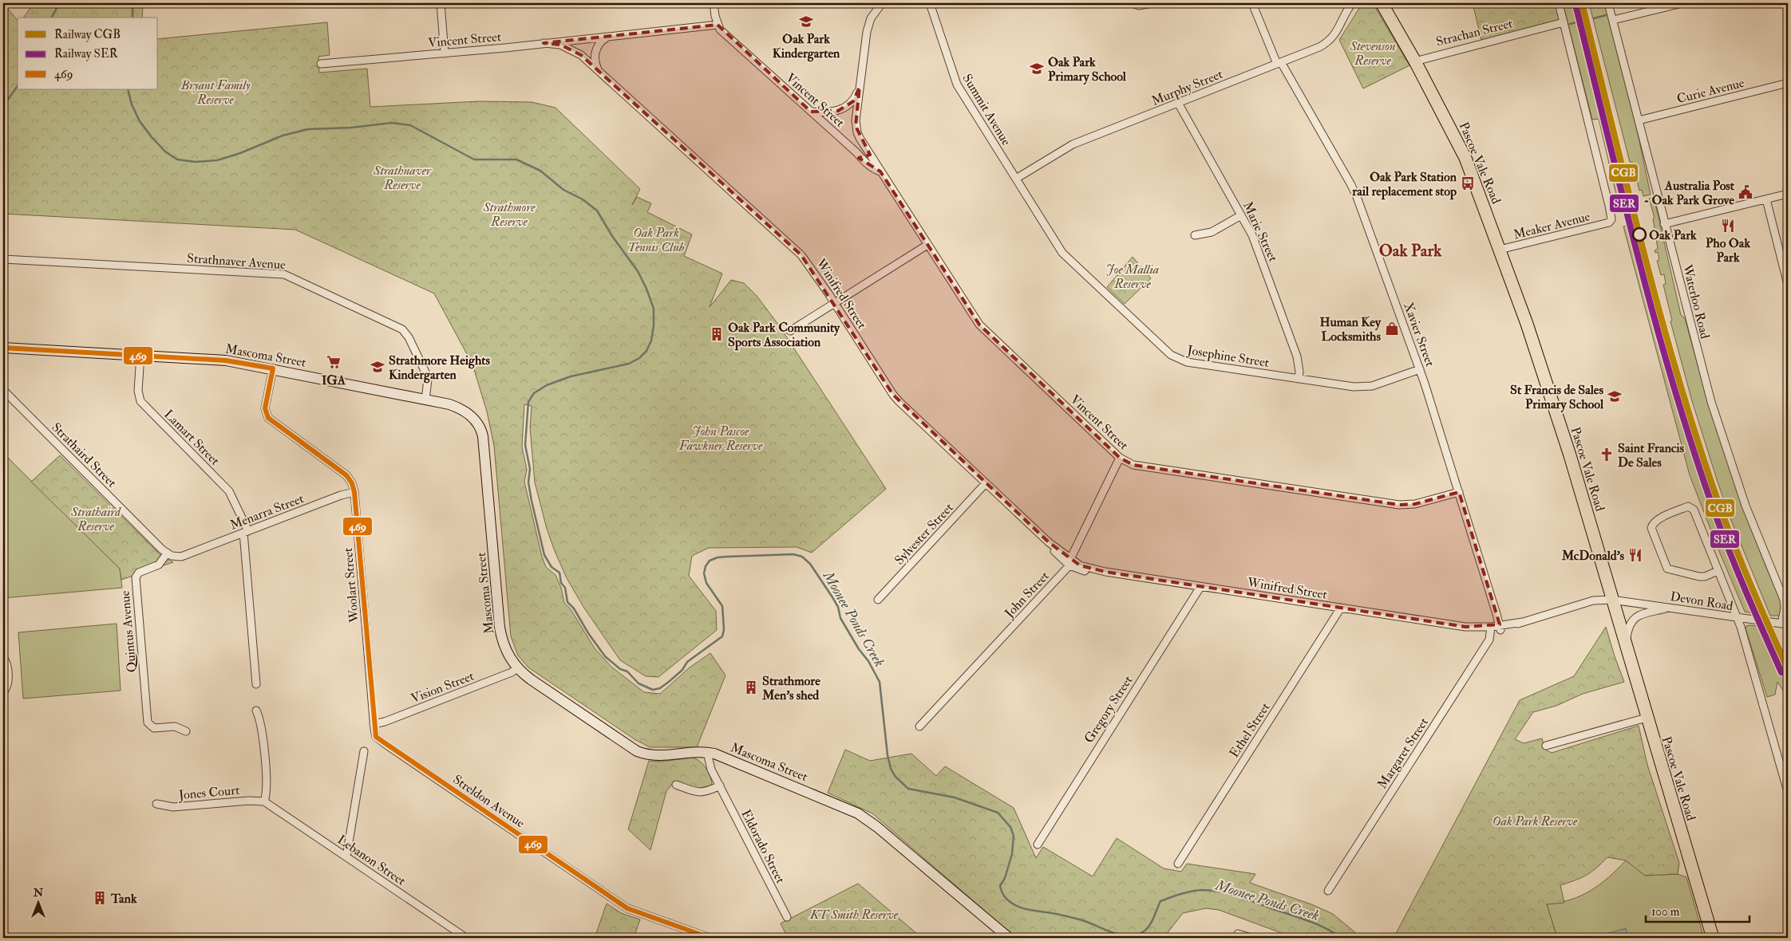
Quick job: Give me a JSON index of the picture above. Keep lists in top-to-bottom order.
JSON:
{
  "streets": {
    "main road": ["Pascoe Vale Road", "Mascoma Street"],
    "street": [
      "Strachan Street",
      "Vincent Street",
      "Murphy Street",
      "Curie Avenue",
      "Summit Avenue",
      "Meaker Avenue",
      "Marie Street",
      "Strathnaver Avenue",
      "Winifred Street",
      "Waterloo Road",
      "Xavier Street",
      "Josephine Street",
      "Lamart Street",
      "Strathaird Street",
      "Menarra Street",
      "Sylvester Street",
      "Woolart Street",
      "John Street",
      "Devon Road",
      "Quintus Avenue",
      "Vision Street",
      "Gregory Street",
      "Ethel Street",
      "Margaret Street",
      "Jones Court",
      "Streldon Avenue",
      "Eldorado Street",
      "Lebanon Street"
    ]
  },
  "crossings": [
    ["Strachan Street", "Pascoe Vale Road"],
    ["Strachan Street", "Meaker Avenue"],
    ["Vincent Street", "Winifred Street"],
    ["Vincent Street", "Xavier Street"],
    ["Murphy Street", "Summit Avenue"],
    ["Murphy Street", "Marie Street"],
    ["Murphy Street", "Xavier Street"],
    ["Murphy Street", "Josephine Street"],
    ["Curie Avenue", "Waterloo Road"],
    ["Summit Avenue", "Josephine Street"],
    ["Pascoe Vale Road", "Meaker Avenue"],
    ["Pascoe Vale Road", "Winifred Street"],
    ["Pascoe Vale Road", "Devon Road"],
    ["Marie Street", "Josephine Street"],
    ["Strathnaver Avenue", "Mascoma Street"],
    ["Winifred Street", "Xavier Street"],
    ["Winifred Street", "Sylvester Street"],
    ["Winifred Street", "John Street"],
    ["Winifred Street", "Devon Road"],
    ["Winifred Street", "Gregory Street"],
    ["Winifred Street", "Ethel Street"],
    ["Winifred Street", "Margaret Street"],
    ["Waterloo Road", "Devon Road"],
    ["Xavier Street", "Josephine Street"],
    ["Mascoma Street", "Lamart Street"],
    ["Mascoma Street", "Woolart Street"],
    ["Mascoma Street", "Vision Street"],
    ["Mascoma Street", "Eldorado Street"],
    ["Lamart Street", "Menarra Street"],
    ["Strathaird Street", "Menarra Street"],
    ["Strathaird Street", "Quintus Avenue"],
    ["Menarra Street", "Woolart Street"],
    ["Menarra Street", "Quintus Avenue"],
    ["Woolart Street", "Vision Street"],
    ["Woolart Street", "Streldon Avenue"],
    ["Vision Street", "Streldon Avenue"],
    ["Jones Court", "Lebanon Street"]
  ],
  "districts": ["Oak Park"],
  "water": ["Moonee Ponds Creek"],
  "parks": [
    "Stevenson Reserve",
    "Bryant Family Reserve",
    "Strathnaver Reserve",
    "Strathmore Reserve",
    "Oak Park Tennis Club",
    "Joe Mallia Reserve",
    "John Pascoe Fawkner Reserve",
    "Strathaird Reserve",
    "Oak Park Reserve",
    "KT Smith Reserve"
  ],
  "places": {
    "school or university": [
      "Oak Park Kindergarten",
      "Oak Park Primary School",
      "Strathmore Heights Kindergarten",
      "St Francis de Sales Primary School"
    ],
    "bus stop": ["Oak Park Station rail replacement stop"],
    "public building": ["Australia Post - Oak Park Grove"],
    "restaurant": ["Pho Oak Park", "McDonald's"],
    "other": ["Oak Park"],
    "shop": ["Human Key Locksmiths"],
    "building": ["Oak Park Community Sports Association", "Strathmore Men's shed", "Tank"],
    "supermarket": ["IGA"],
    "church": ["Saint Francis De Sales"]
  },
  "lines": ["rail line CGB", "rail line SER", "transit line 469"],
  "legend": ["Railway CGB", "Railway SER", "469"],
  "scale_bar": "100 m",
  "north": "top"
}
